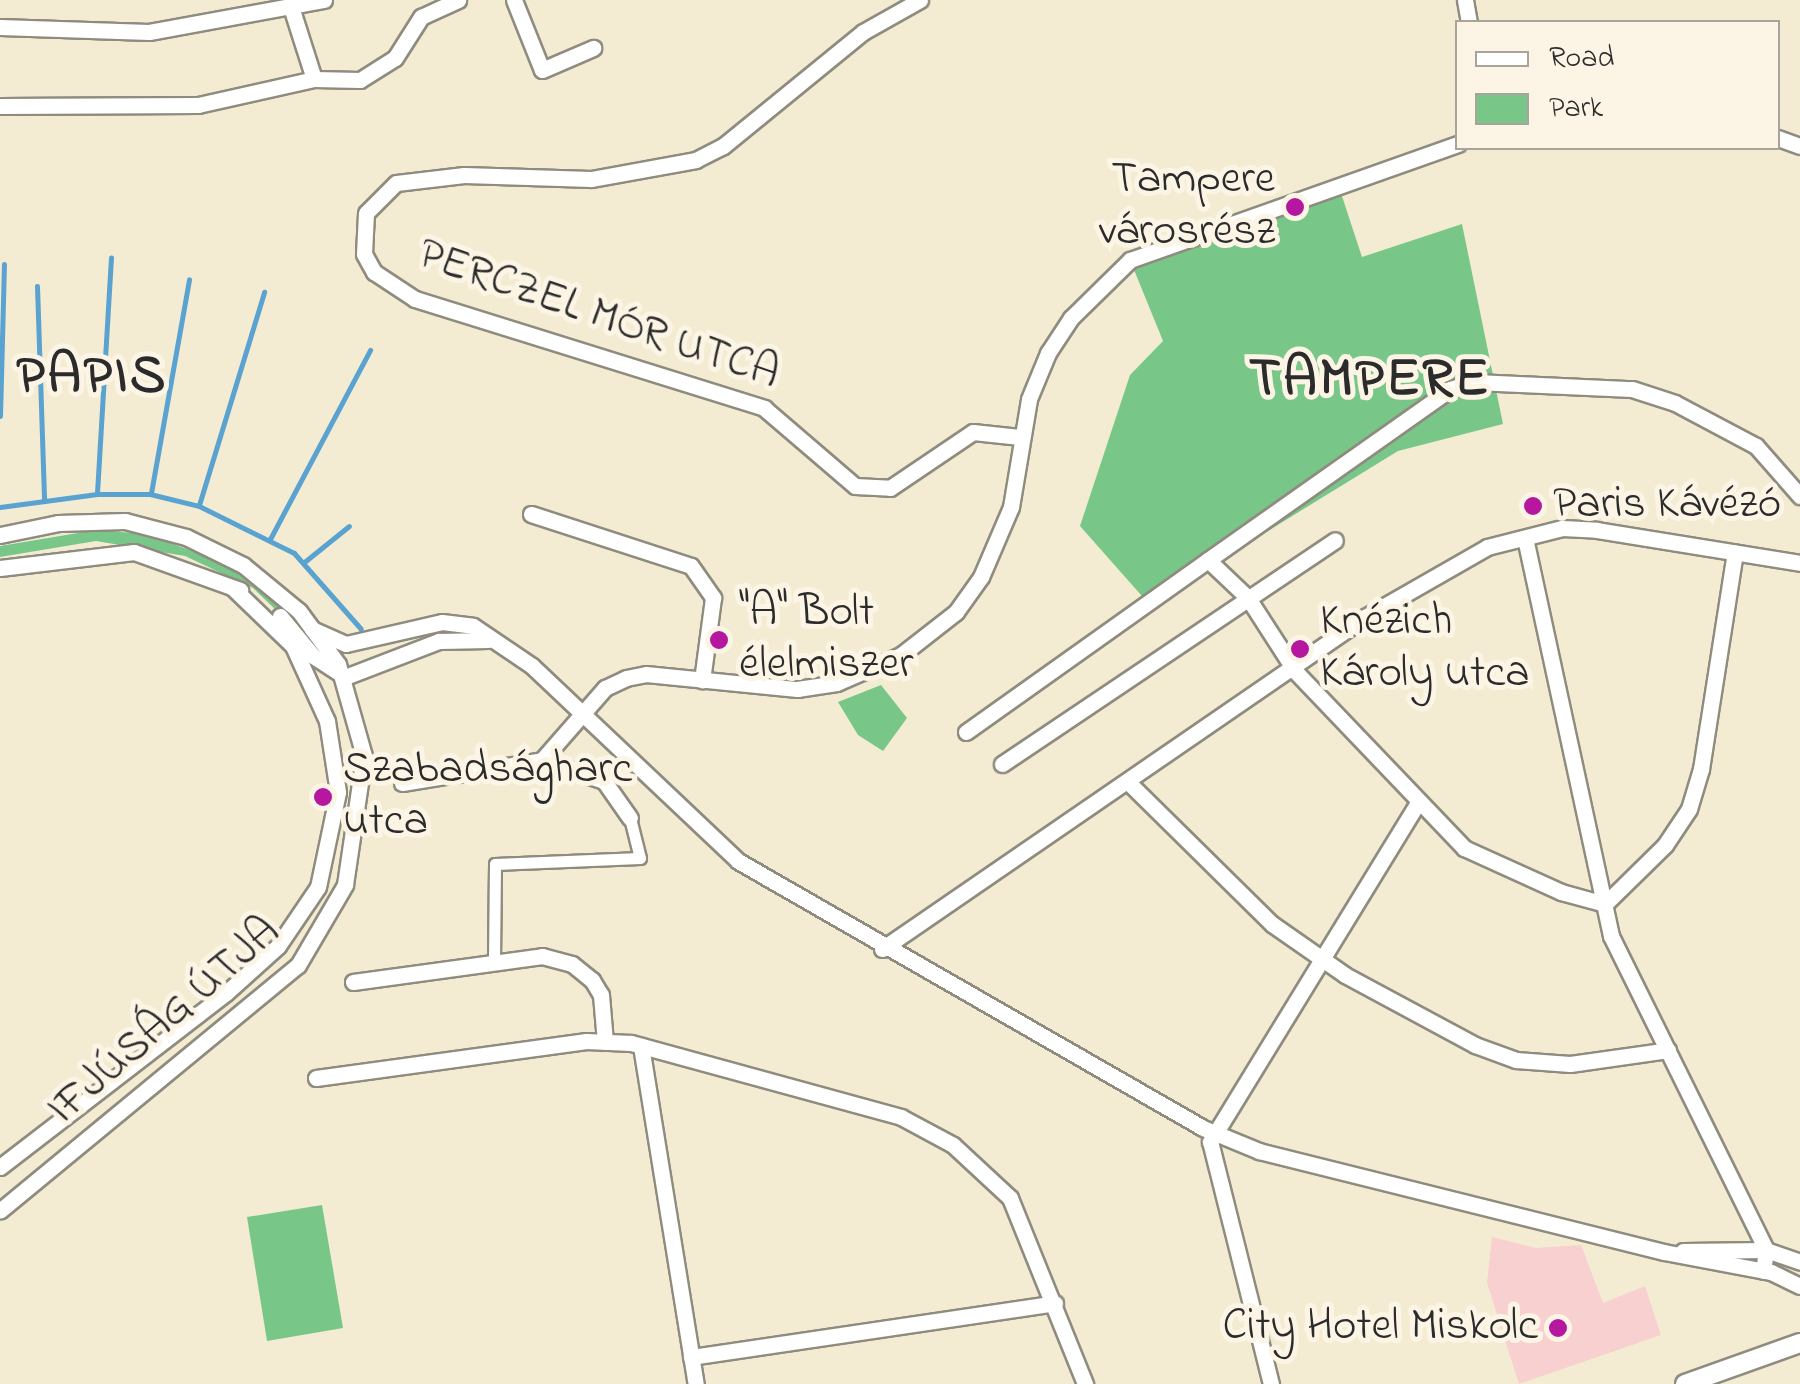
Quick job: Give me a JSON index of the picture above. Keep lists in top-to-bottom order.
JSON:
{
  "streets": {
    "street": ["PERCZEL MÓR UTCA", "IFJÚSÁG ÚTJA"]
  },
  "districts": ["PAPIS", "TAMPERE"],
  "places": [
    "Tampere városrész",
    "Paris Kávézó",
    "\"A\" Bolt élelmiszer",
    "Knézich Károly utca",
    "Szabadságharc utca",
    "City Hotel Miskolc"
  ],
  "legend": ["Road", "Park"]
}
